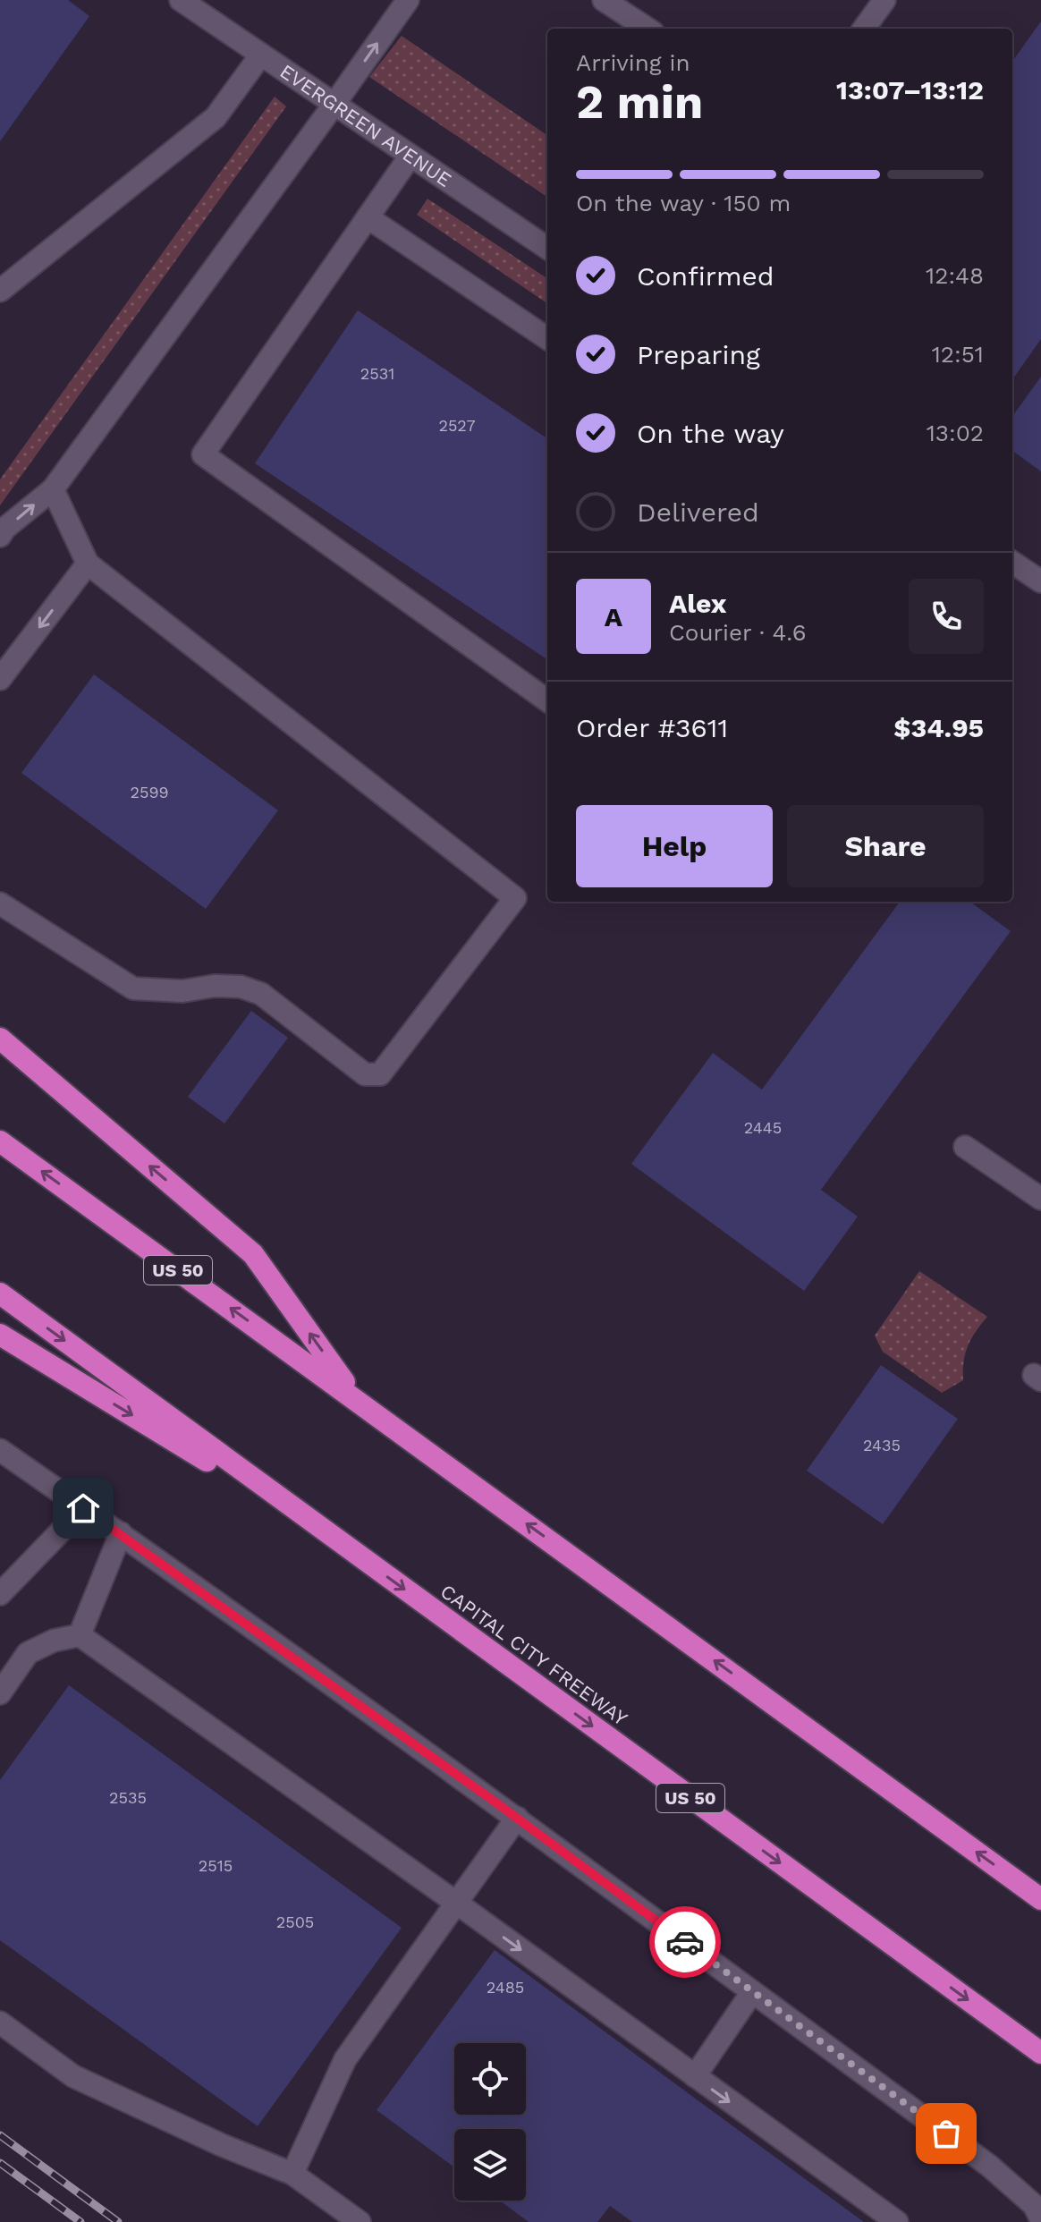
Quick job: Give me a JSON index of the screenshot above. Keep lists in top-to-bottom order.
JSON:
{
  "streets": {
    "highway": ["US 50", "CAPITAL CITY FREEWAY"],
    "street": ["EVERGREEN AVENUE"]
  },
  "house_numbers": [
    "2531",
    "2527",
    "2599",
    "2445",
    "2435",
    "2535",
    "2515",
    "2505",
    "2485"
  ],
  "page": {
    "heading": ["2 min", "Arriving in", "13:07–13:12"],
    "panel": [
      "Alex",
      "Courier · 4.6",
      "Order #3611",
      "$34.95"
    ],
    "bar": "On the way · 150 m",
    "list": [
      ["Confirmed", "12:48"],
      ["Preparing", "12:51"],
      ["On the way", "13:02"],
      "Delivered"
    ],
    "round": "A",
    "buttons": ["Help", "Share"]
  }
}
